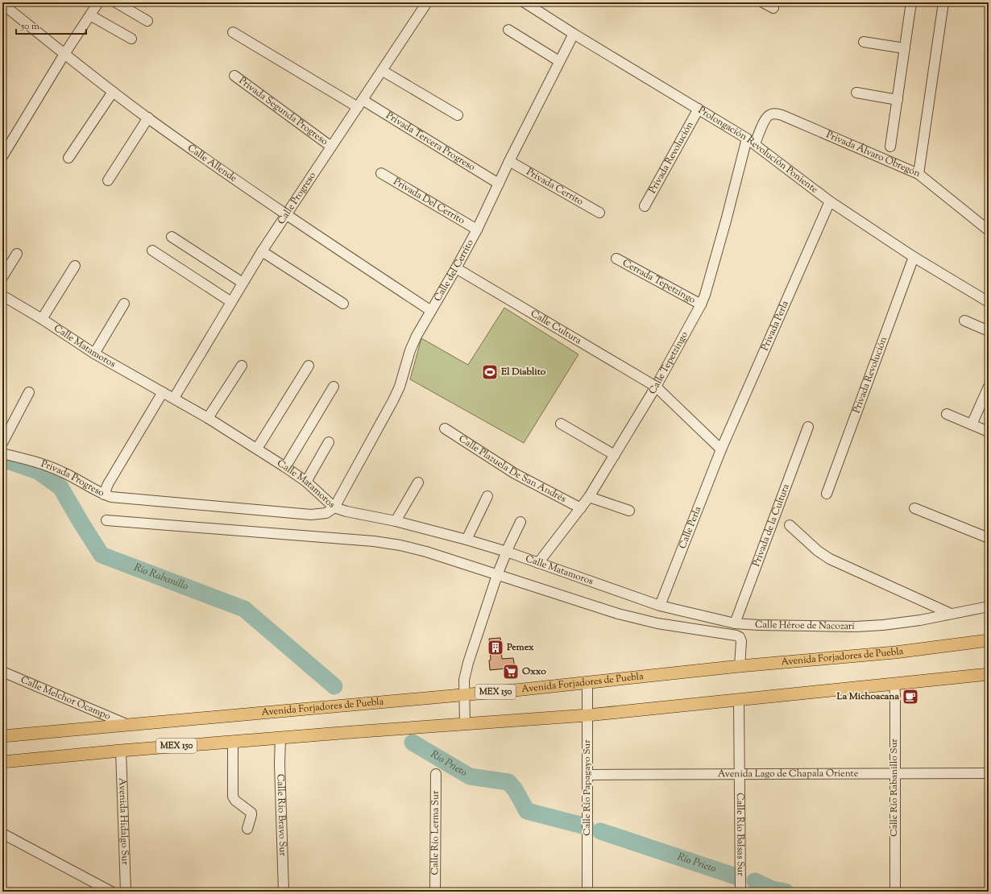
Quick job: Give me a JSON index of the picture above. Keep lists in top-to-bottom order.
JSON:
{
  "streets": {
    "main road": ["Avenida Forjadores de Puebla", "MEX 150"],
    "street": [
      "Privada Segunda Progreso",
      "Privada Tercera Progreso",
      "Privada Álvaro Obregón",
      "Prolongación Revolución Poniente",
      "Privada Revolución",
      "Calle Allende",
      "Privada Cerrito",
      "Calle Progreso",
      "Privada Del Cerrito",
      "Calle del Cerrito",
      "Cerrada Tepetzingo",
      "Privada Perla",
      "Calle Cultura",
      "Calle Matamoros",
      "Calle Tepetzingo",
      "Calle Plazuela De San Andrés",
      "Privada Progreso",
      "Privada de la Cultura",
      "Calle Perla",
      "Calle Héroe de Nacozari",
      "Calle Melchor Ocampo",
      "Avenida Lago de Chapala Oriente",
      "Calle Río Papagayo Sur",
      "Calle Río Rabanillo Sur",
      "Calle Río Bravo Sur",
      "Avenida Hidalgo Sur",
      "Calle Río Lerma Sur",
      "Calle Río Balsas Sur"
    ]
  },
  "crossings": [
    ["Privada Segunda Progreso", "Calle Progreso"],
    ["Privada Tercera Progreso", "Calle Progreso"],
    ["Privada Tercera Progreso", "Calle del Cerrito"],
    ["Privada Álvaro Obregón", "Prolongación Revolución Poniente"],
    ["Privada Álvaro Obregón", "Calle Tepetzingo"],
    ["Prolongación Revolución Poniente", "Privada Revolución"],
    ["Prolongación Revolución Poniente", "Calle del Cerrito"],
    ["Prolongación Revolución Poniente", "Privada Perla"],
    ["Prolongación Revolución Poniente", "Calle Tepetzingo"],
    ["Calle Allende", "Calle Progreso"],
    ["Calle Allende", "Calle del Cerrito"],
    ["Privada Cerrito", "Calle del Cerrito"],
    ["Calle Progreso", "Calle Matamoros"],
    ["Privada Del Cerrito", "Calle del Cerrito"],
    ["Calle del Cerrito", "Calle Cultura"],
    ["Calle del Cerrito", "Calle Matamoros"],
    ["Cerrada Tepetzingo", "Calle Tepetzingo"],
    ["Privada Perla", "Calle Cultura"],
    ["Privada Perla", "Calle Perla"],
    ["Calle Cultura", "Calle Tepetzingo"],
    ["Calle Cultura", "Calle Perla"],
    ["Calle Matamoros", "Calle Tepetzingo"],
    ["Calle Matamoros", "Privada Progreso"],
    ["Calle Matamoros", "Calle Perla"],
    ["Calle Matamoros", "Calle Héroe de Nacozari"],
    ["Calle Tepetzingo", "Calle Plazuela De San Andrés"],
    ["Privada de la Cultura", "Calle Héroe de Nacozari"],
    ["Calle Perla", "Calle Héroe de Nacozari"],
    ["Avenida Forjadores de Puebla", "Calle Melchor Ocampo"],
    ["Avenida Forjadores de Puebla", "Calle Río Papagayo Sur"],
    ["MEX 150", "Calle Río Papagayo Sur"],
    ["MEX 150", "Calle Río Rabanillo Sur"],
    ["MEX 150", "Calle Río Bravo Sur"],
    ["MEX 150", "Avenida Hidalgo Sur"],
    ["MEX 150", "Calle Río Balsas Sur"],
    ["Avenida Lago de Chapala Oriente", "Calle Río Papagayo Sur"],
    ["Avenida Lago de Chapala Oriente", "Calle Río Rabanillo Sur"],
    ["Avenida Lago de Chapala Oriente", "Calle Río Balsas Sur"]
  ],
  "water": ["Río Rabanillo", "Río Prieto"],
  "places": {
    "sports": ["El Diablito"],
    "building": ["Pemex"],
    "supermarket": ["Oxxo"],
    "cafe": ["La Michoacana"]
  },
  "scale_bar": "50 m"
}
